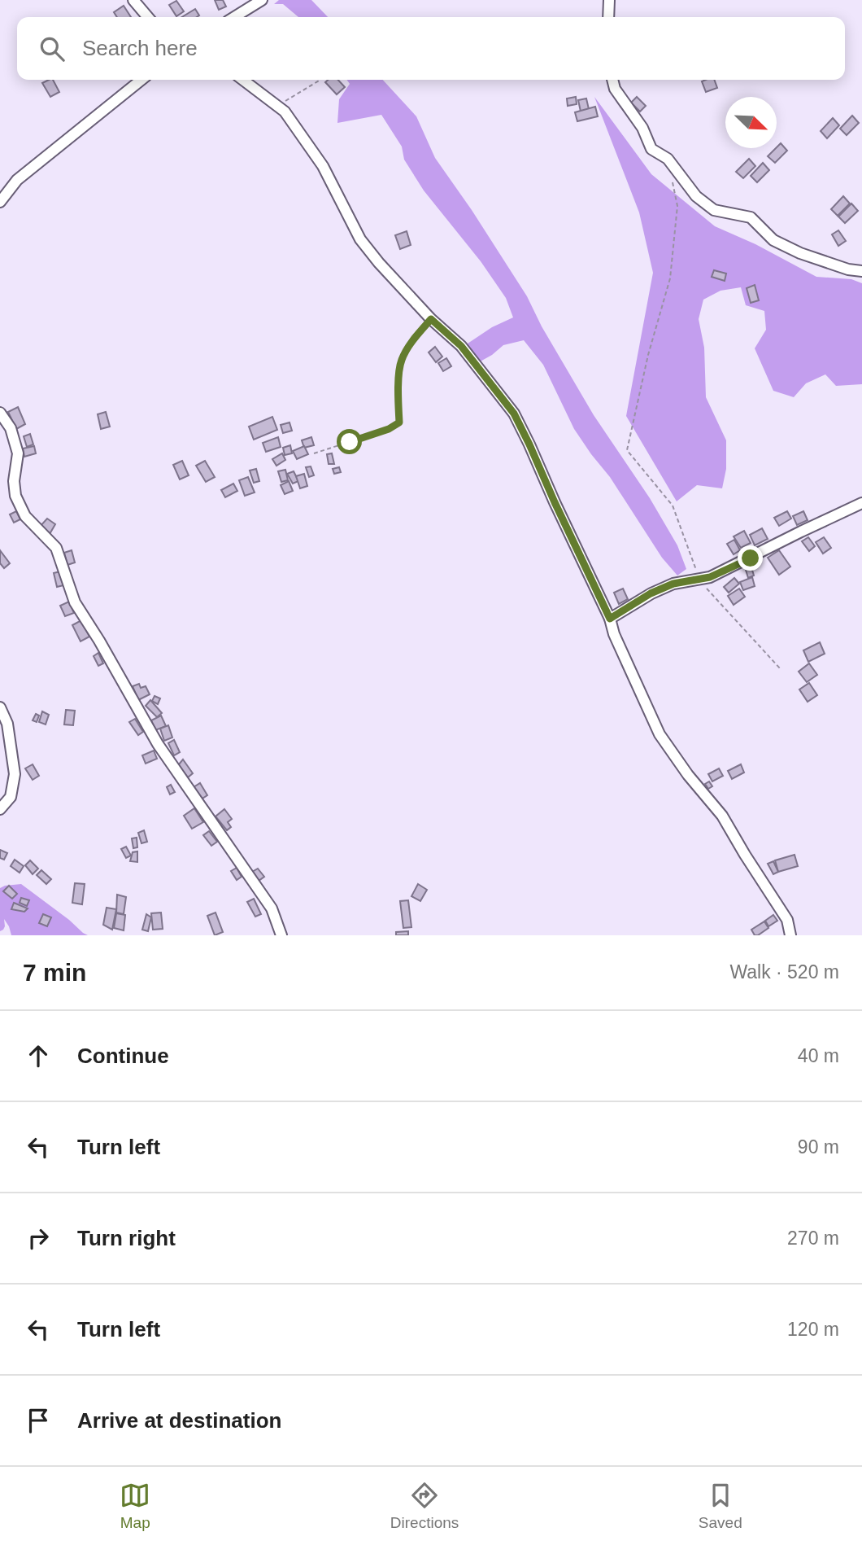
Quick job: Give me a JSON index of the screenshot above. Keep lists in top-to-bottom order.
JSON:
{
  "north": "bottom right",
  "page": {
    "search": "Search here",
    "heading": ["7 min", "Walk · 520 m"],
    "list": [
      ["Continue", "40 m"],
      ["Turn left", "90 m"],
      ["Turn right", "270 m"],
      ["Turn left", "120 m"],
      "Arrive at destination"
    ],
    "nav": ["Map", "Directions", "Saved"]
  }
}
